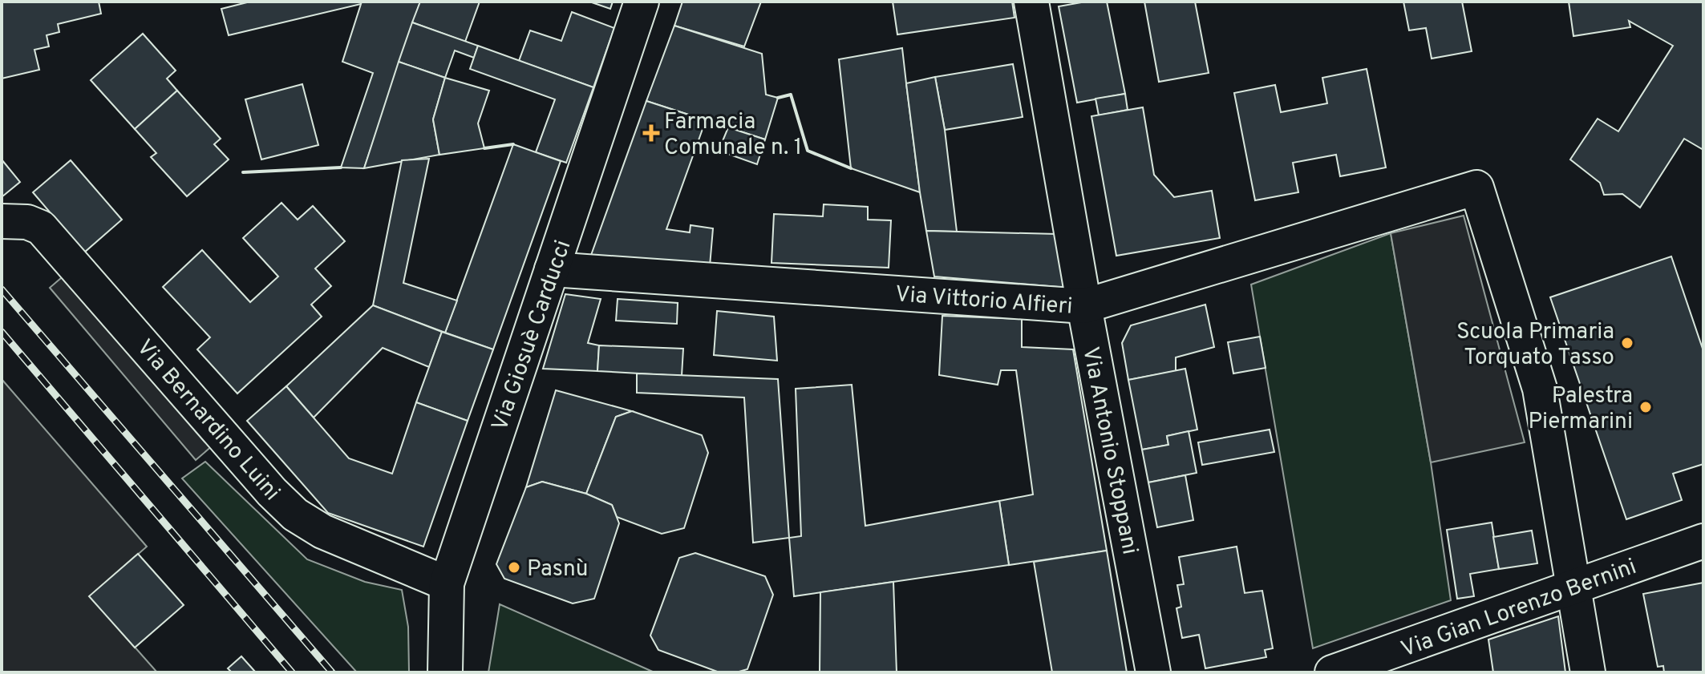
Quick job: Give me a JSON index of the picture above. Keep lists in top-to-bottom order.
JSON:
{
  "streets": {
    "street": [
      "Via Vittorio Alfieri",
      "Via Giosuè Carducci",
      "Via Bernardino Luini",
      "Via Antonio Stoppani",
      "Via Gian Lorenzo Bernini"
    ]
  },
  "crossings": [
    ["Via Vittorio Alfieri", "Via Giosuè Carducci"],
    ["Via Vittorio Alfieri", "Via Antonio Stoppani"],
    ["Via Vittorio Alfieri", "Via Gian Lorenzo Bernini"],
    ["Via Giosuè Carducci", "Via Bernardino Luini"]
  ],
  "places": {
    "health": ["Farmacia Comunale n. 1"],
    "other": ["Scuola Primaria Torquato Tasso", "Palestra Piermarini", "Pasnù"]
  }
}
